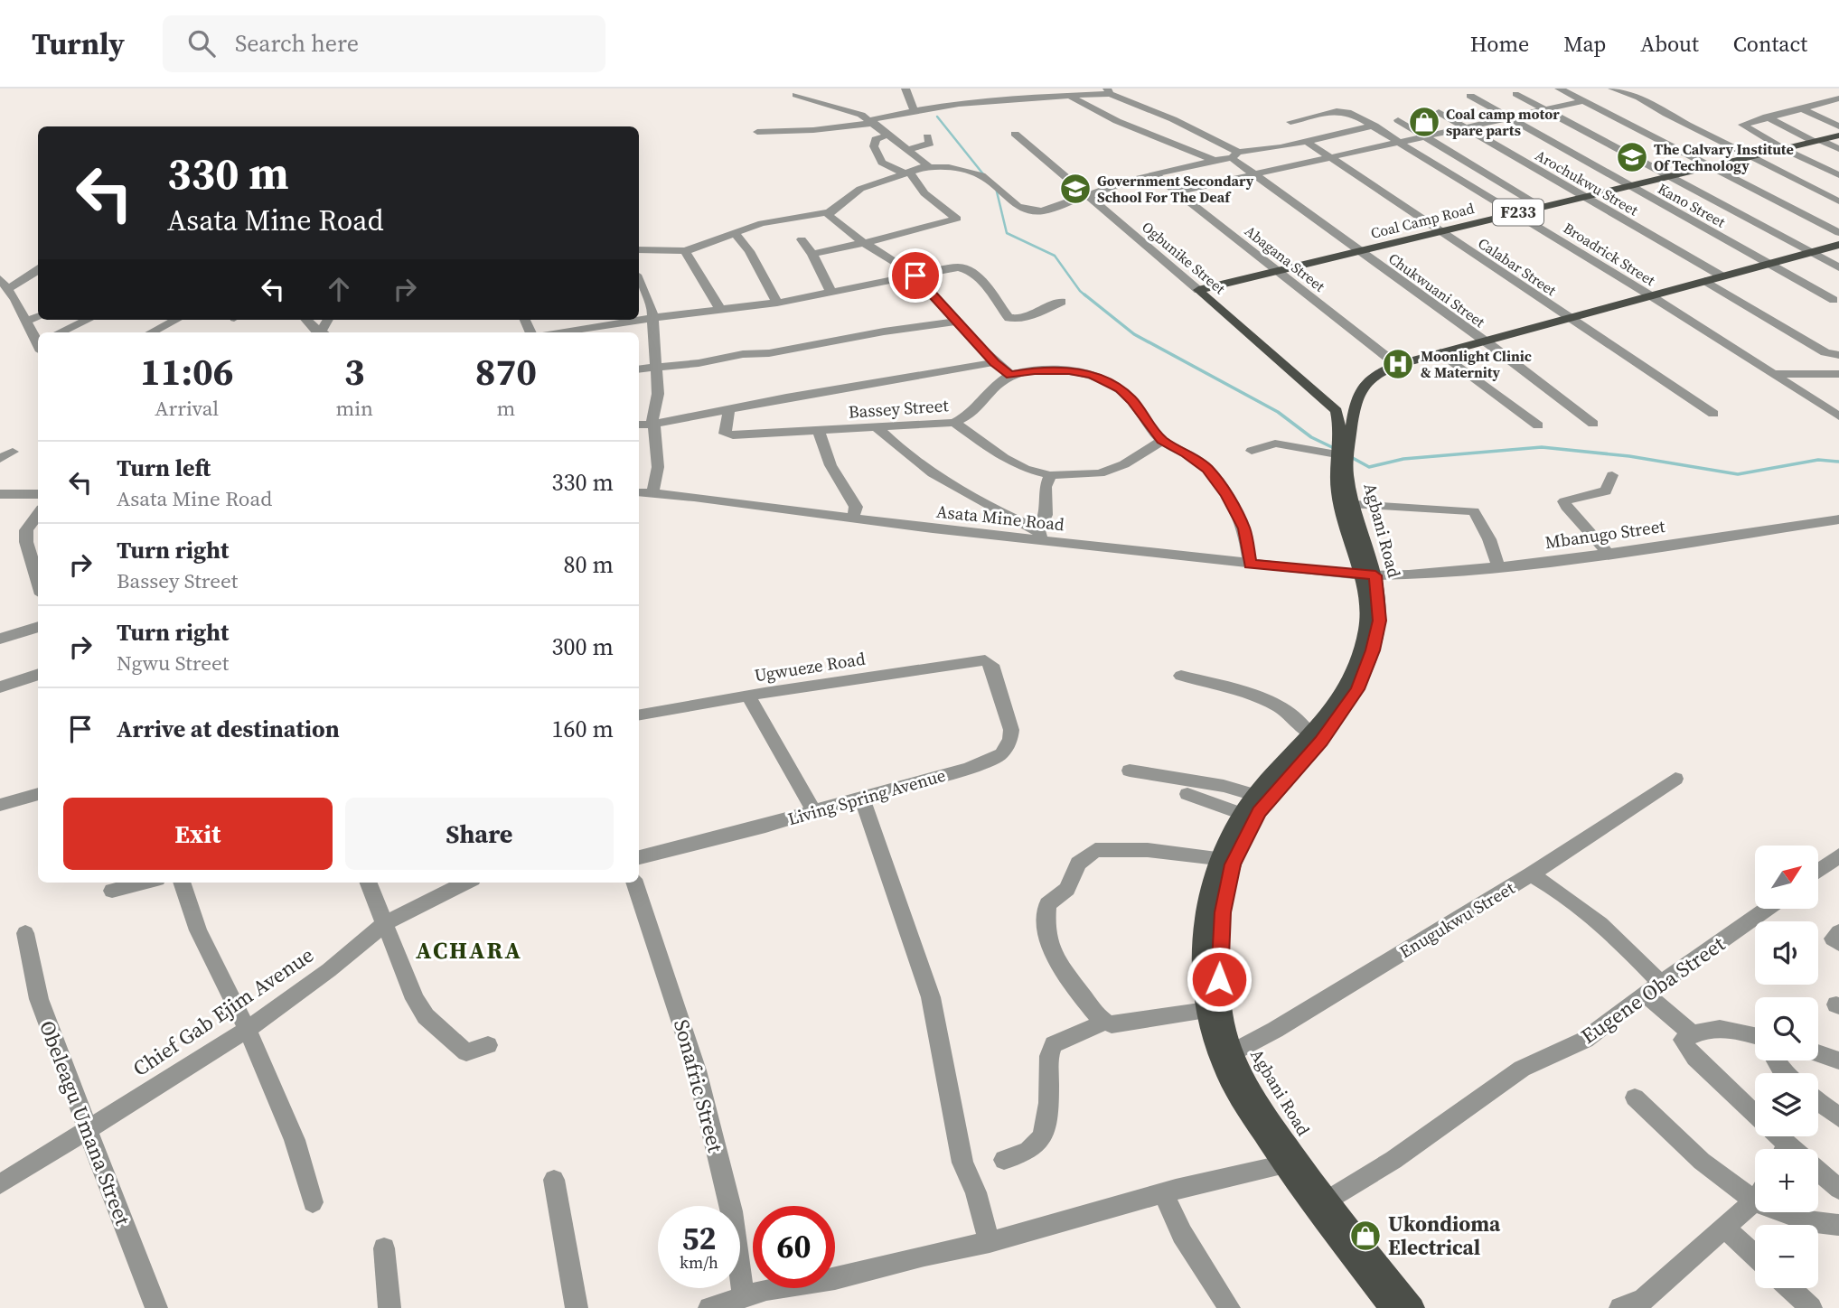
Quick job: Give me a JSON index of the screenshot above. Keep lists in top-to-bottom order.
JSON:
{
  "streets": {
    "main road": [
      "F233",
      "Coal Camp Road",
      "Ogbunike Street",
      "Agbani Road"
    ],
    "street": [
      "Arochukwu Street",
      "Kano Street",
      "Broadrick Street",
      "Abagana Street",
      "Calabar Street",
      "Chukwuani Street",
      "Bassey Street",
      "Asata Mine Road",
      "Mbanugo Street",
      "Ugwueze Road",
      "Living Spring Avenue",
      "Enugukwu Street",
      "Eugene Oba Street",
      "Chief Gab Ejim Avenue",
      "Sonafric Street",
      "Obeleagu Umana Street"
    ]
  },
  "crossings": [
    ["Arochukwu Street", "Coal Camp Road"],
    ["Arochukwu Street", "Agbani Road"],
    ["Kano Street", "Coal Camp Road"],
    ["Kano Street", "Agbani Road"],
    ["Coal Camp Road", "Broadrick Street"],
    ["Coal Camp Road", "Ogbunike Street"],
    ["Coal Camp Road", "Abagana Street"],
    ["Coal Camp Road", "Calabar Street"],
    ["Coal Camp Road", "Chukwuani Street"],
    ["Broadrick Street", "Agbani Road"],
    ["Ogbunike Street", "Agbani Road"],
    ["Abagana Street", "Agbani Road"],
    ["Calabar Street", "Agbani Road"],
    ["Chukwuani Street", "Agbani Road"],
    ["Asata Mine Road", "Agbani Road"],
    ["Asata Mine Road", "Mbanugo Street"],
    ["Agbani Road", "Mbanugo Street"],
    ["Agbani Road", "Enugukwu Street"],
    ["Agbani Road", "Eugene Oba Street"],
    ["Ugwueze Road", "Living Spring Avenue"],
    ["Chief Gab Ejim Avenue", "Obeleagu Umana Street"]
  ],
  "districts": ["ACHARA"],
  "places": {
    "shop": ["Coal camp motor spare parts", "Ukondioma Electrical"],
    "school or university": ["The Calvary Institute Of Technology", "Government Secondary School For The Deaf"],
    "hospital": ["Moonlight Clinic & Maternity"]
  },
  "north": "top right",
  "page": {
    "header": "Turnly",
    "search": "Search here",
    "nav": [
      "Home",
      "Map",
      "About",
      "Contact"
    ],
    "turn": ["330 m", "Asata Mine Road"],
    "eta": [
      "11:06",
      "Arrival",
      "3",
      "min",
      "870",
      "m"
    ],
    "list": [
      {
        "name": "Turn left",
        "note": "Asata Mine Road",
        "value": "330 m"
      },
      {
        "name": "Turn right",
        "note": "Bassey Street",
        "value": "80 m"
      },
      {
        "name": "Turn right",
        "note": "Ngwu Street",
        "value": "300 m"
      },
      {
        "name": "Arrive at destination",
        "value": "160 m"
      }
    ],
    "buttons": ["Exit", "Share"],
    "map_buttons": ["+", "−"],
    "speed": "52 km/h",
    "limit": "60"
  }
}
